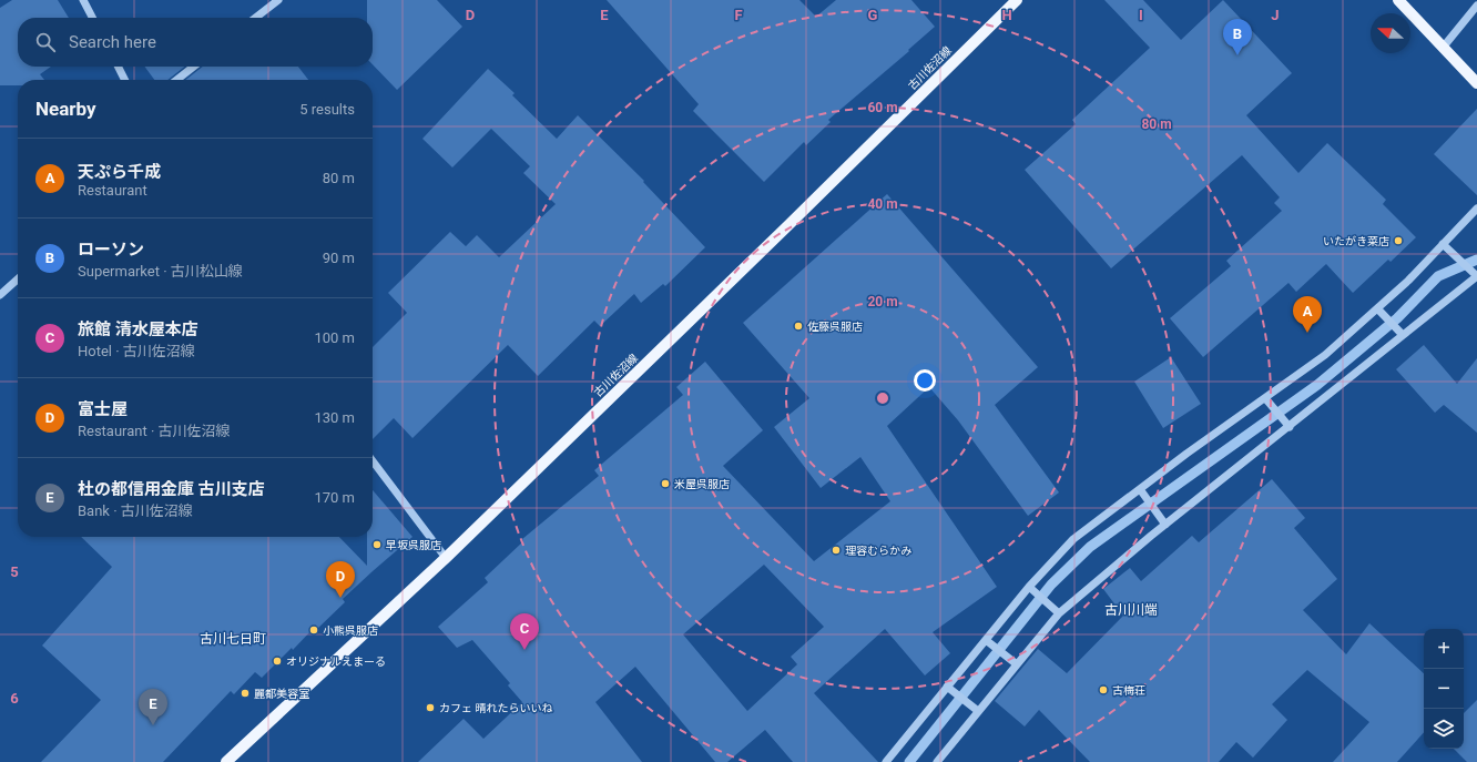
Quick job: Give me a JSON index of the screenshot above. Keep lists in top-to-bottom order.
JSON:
{
  "streets": {
    "main road": ["古川佐沼線"]
  },
  "districts": ["古川川端", "古川七日町"],
  "places": [
    "いたがき菜店",
    "佐藤呉服店",
    "米屋呉服店",
    "早坂呉服店",
    "理容むらかみ",
    "小熊呉服店",
    "オリジナルえまーる",
    "古梅荘",
    "麗都美容室",
    "カフェ 晴れたらいいね"
  ],
  "north": "left",
  "page": {
    "search": "Search here",
    "pins": [
      "B",
      "A",
      "D",
      "C",
      "E"
    ],
    "heading": ["Nearby", "5 results"],
    "list": [
      {
        "mark": "A",
        "name": "天ぷら千成",
        "note": "Restaurant",
        "value": "80 m"
      },
      {
        "mark": "B",
        "name": "ローソン",
        "note": "Supermarket · 古川松山線",
        "value": "90 m"
      },
      {
        "mark": "C",
        "name": "旅館 清水屋本店",
        "note": "Hotel · 古川佐沼線",
        "value": "100 m"
      },
      {
        "mark": "D",
        "name": "富士屋",
        "note": "Restaurant · 古川佐沼線",
        "value": "130 m"
      },
      {
        "mark": "E",
        "name": "杜の都信用金庫 古川支店",
        "note": "Bank · 古川佐沼線",
        "value": "170 m"
      }
    ],
    "map_buttons": ["+", "−"]
  },
  "grid": {
    "columns": [
      "D",
      "E",
      "F",
      "G",
      "H",
      "I",
      "J"
    ],
    "rows": ["5", "6"]
  },
  "rings": [
    "60 m",
    "80 m",
    "40 m",
    "20 m"
  ]
}
